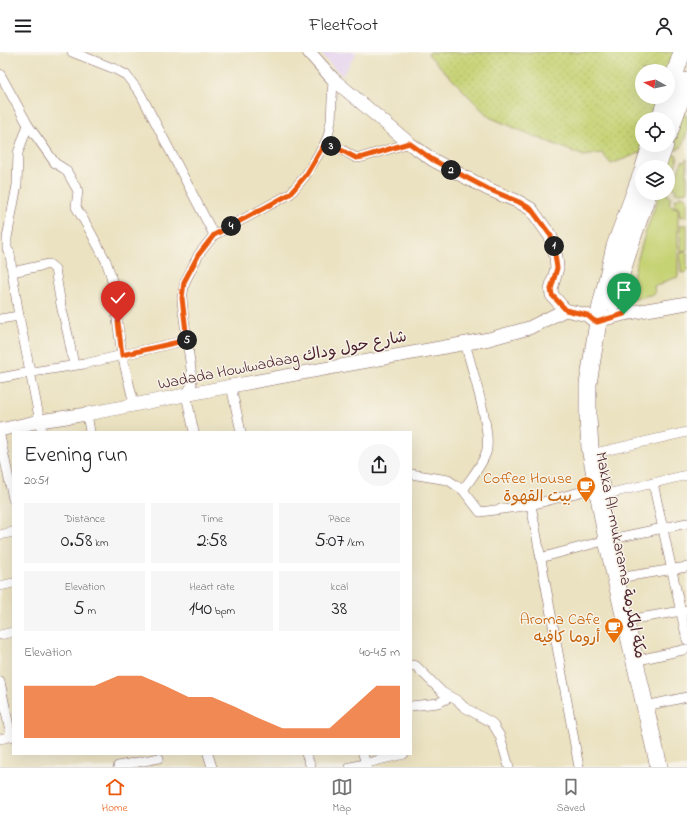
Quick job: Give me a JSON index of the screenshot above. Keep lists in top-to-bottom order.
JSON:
{
  "streets": {
    "highway": ["Makka Al-mukarama مكة المكرمة"],
    "street": ["Wadada Howlwadaag شارع حول وداك"]
  },
  "places": {
    "cafe": ["Coffee House بيت القهوة", "Aroma Cafe أروما كافيه"]
  },
  "north": "left",
  "page": {
    "header": "Fleetfoot",
    "pins": [
      "3",
      "2",
      "4",
      "1",
      "5"
    ],
    "heading": ["Evening run", "20:51"],
    "stats": [
      ["Distance", "0.58 km"],
      ["Time", "2:58"],
      ["Pace", "5:07 /km"],
      ["Elevation", "5 m"],
      ["Heart rate", "140 bpm"],
      ["kcal", "38"]
    ],
    "chart": ["Elevation", "40–45 m"],
    "tabs": ["Home", "Map", "Saved"]
  }
}
